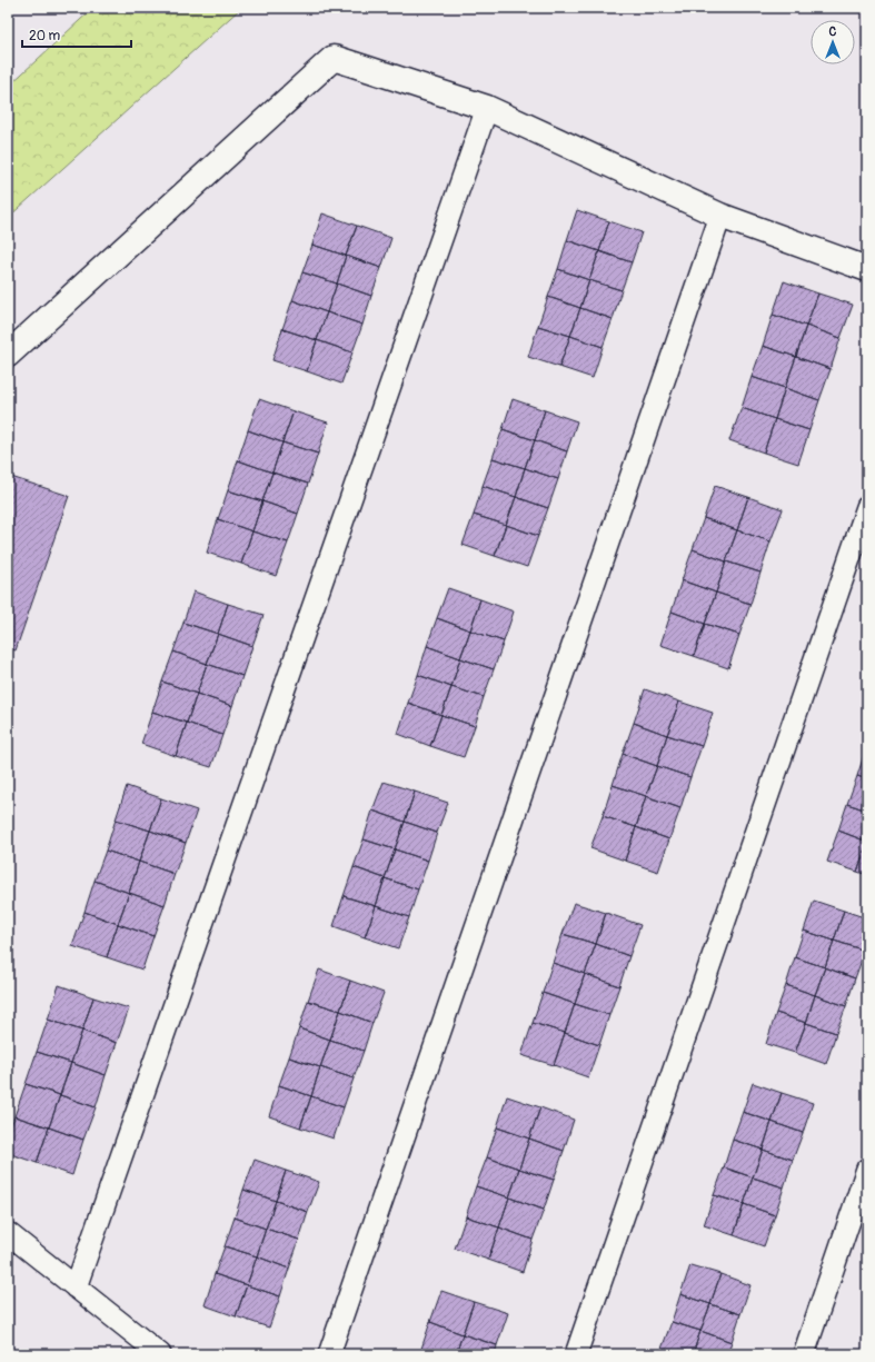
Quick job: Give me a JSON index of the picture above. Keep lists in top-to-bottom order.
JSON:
{
  "scale_bar": "20 m",
  "north": "top"
}
